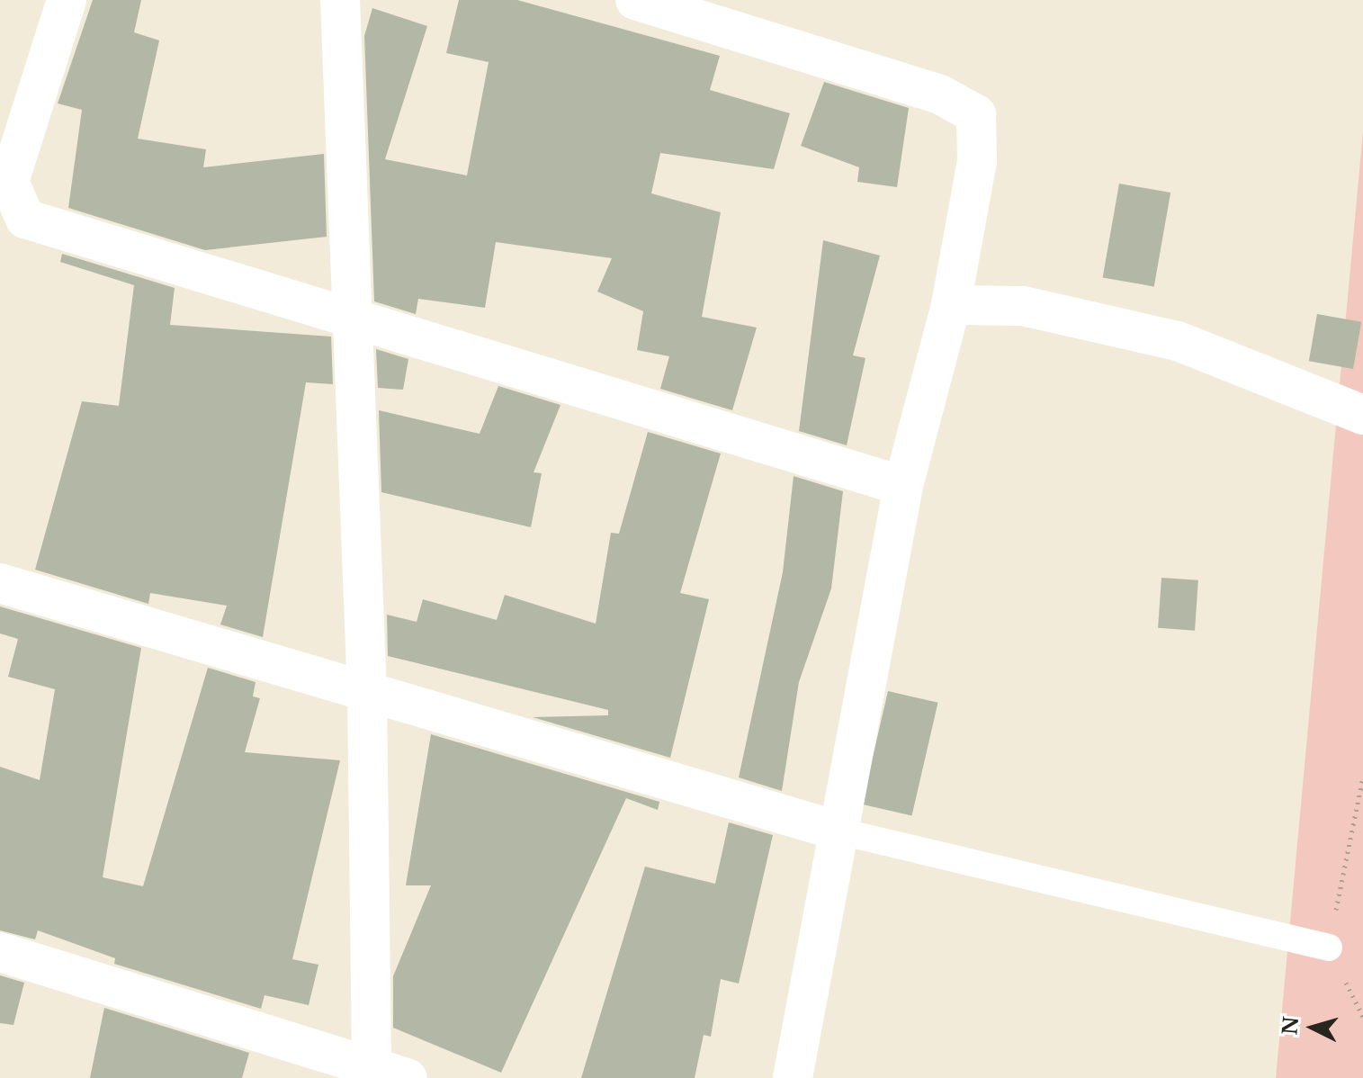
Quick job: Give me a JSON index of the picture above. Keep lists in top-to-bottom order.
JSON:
{
  "north": "left"
}
